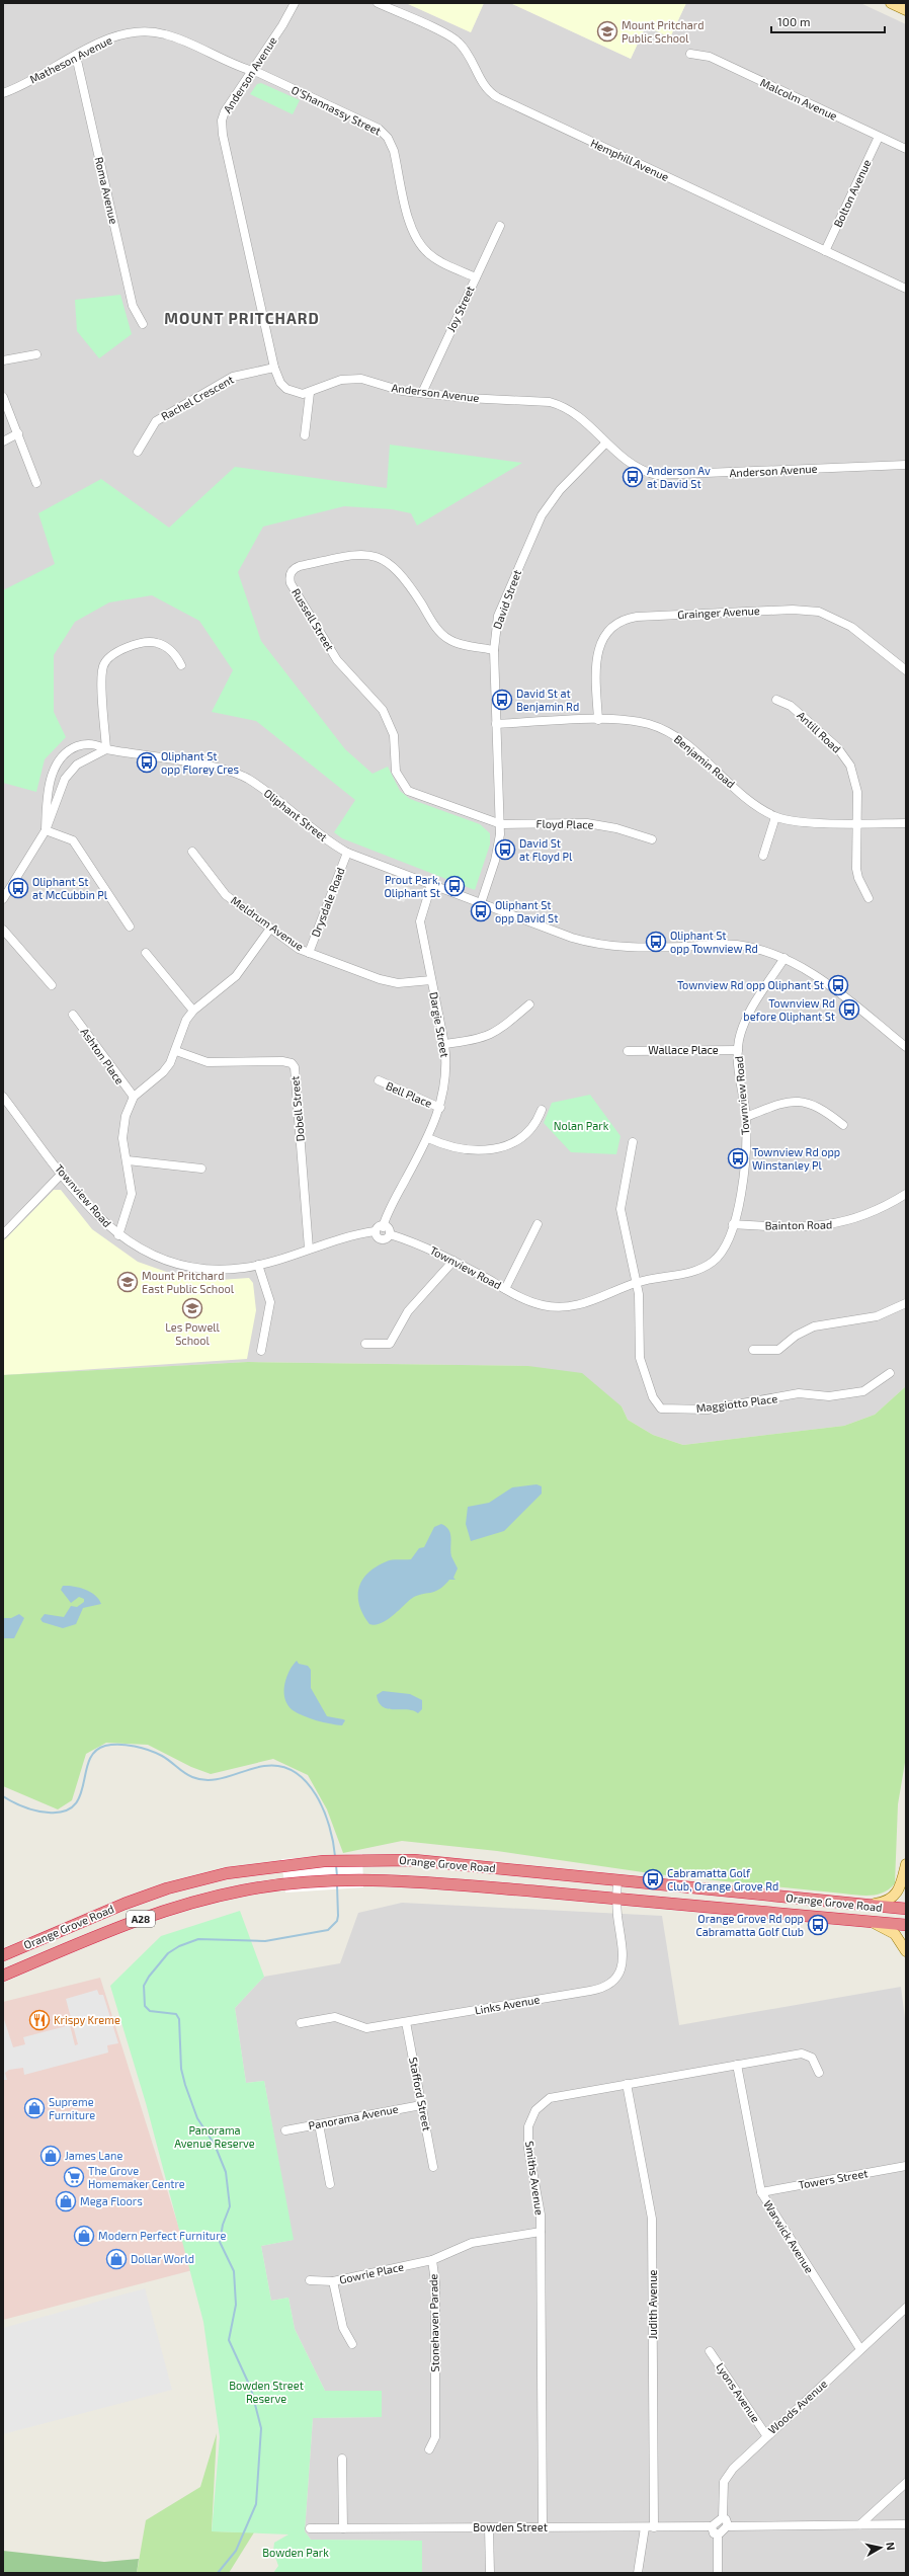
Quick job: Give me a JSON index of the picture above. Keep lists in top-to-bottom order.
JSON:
{
  "streets": {
    "highway": ["Orange Grove Road", "A28"],
    "street": [
      "Matheson Avenue",
      "Anderson Avenue",
      "Malcolm Avenue",
      "O'Shannassy Street",
      "Hemphill Avenue",
      "Roma Avenue",
      "Bolton Avenue",
      "Joy Street",
      "Rachel Crescent",
      "David Street",
      "Grainger Avenue",
      "Russell Street",
      "Antill Road",
      "Benjamin Road",
      "Oliphant Street",
      "Floyd Place",
      "Drysdale Road",
      "Meldrum Avenue",
      "Dargie Street",
      "Wallace Place",
      "Ashton Place",
      "Bell Place",
      "Townview Road",
      "Dobell Street",
      "Bainton Road",
      "Maggiotto Place",
      "Links Avenue",
      "Stafford Street",
      "Panorama Avenue",
      "Smiths Avenue",
      "Towers Street",
      "Warwick Avenue",
      "Gowrie Place",
      "Judith Avenue",
      "Stonehaven Parade",
      "Lyons Avenue",
      "Woods Avenue",
      "Bowden Street"
    ]
  },
  "crossings": [
    ["Matheson Avenue", "Anderson Avenue"],
    ["Matheson Avenue", "O'Shannassy Street"],
    ["Matheson Avenue", "Roma Avenue"],
    ["Anderson Avenue", "O'Shannassy Street"],
    ["Anderson Avenue", "Joy Street"],
    ["Anderson Avenue", "Rachel Crescent"],
    ["Anderson Avenue", "David Street"],
    ["Malcolm Avenue", "Bolton Avenue"],
    ["O'Shannassy Street", "Joy Street"],
    ["Hemphill Avenue", "Bolton Avenue"],
    ["David Street", "Russell Street"],
    ["David Street", "Benjamin Road"],
    ["David Street", "Oliphant Street"],
    ["David Street", "Floyd Place"],
    ["Grainger Avenue", "Benjamin Road"],
    ["Russell Street", "Floyd Place"],
    ["Antill Road", "Benjamin Road"],
    ["Oliphant Street", "Drysdale Road"],
    ["Oliphant Street", "Dargie Street"],
    ["Oliphant Street", "Townview Road"],
    ["Drysdale Road", "Meldrum Avenue"],
    ["Meldrum Avenue", "Dargie Street"],
    ["Dargie Street", "Bell Place"],
    ["Dargie Street", "Townview Road"],
    ["Wallace Place", "Townview Road"],
    ["Townview Road", "Dobell Street"],
    ["Townview Road", "Bainton Road"],
    ["Townview Road", "Maggiotto Place"],
    ["Orange Grove Road", "Links Avenue"],
    ["Links Avenue", "Stafford Street"],
    ["Stafford Street", "Panorama Avenue"],
    ["Smiths Avenue", "Warwick Avenue"],
    ["Smiths Avenue", "Judith Avenue"],
    ["Smiths Avenue", "Stonehaven Parade"],
    ["Smiths Avenue", "Bowden Street"],
    ["Towers Street", "Warwick Avenue"],
    ["Warwick Avenue", "Woods Avenue"],
    ["Gowrie Place", "Stonehaven Parade"],
    ["Judith Avenue", "Bowden Street"],
    ["Lyons Avenue", "Woods Avenue"]
  ],
  "districts": ["MOUNT PRITCHARD"],
  "parks": [
    "Nolan Park",
    "Panorama Avenue Reserve",
    "Bowden Street Reserve",
    "Bowden Park"
  ],
  "places": {
    "school or university": ["Mount Pritchard Public School", "Mount Pritchard East Public School", "Les Powell School"],
    "bus stop": [
      "Anderson Av at David St",
      "David St at Benjamin Rd",
      "Oliphant St opp Florey Cres",
      "David St at Floyd Pl",
      "Prout Park, Oliphant St",
      "Oliphant St at McCubbin Pl",
      "Oliphant St opp David St",
      "Oliphant St opp Townview Rd",
      "Townview Rd opp Oliphant St",
      "Townview Rd before Oliphant St",
      "Townview Rd opp Winstanley Pl",
      "Cabramatta Golf Club, Orange Grove Rd",
      "Orange Grove Rd opp Cabramatta Golf Club"
    ],
    "restaurant": ["Krispy Kreme"],
    "shop": [
      "Supreme Furniture",
      "James Lane",
      "Mega Floors",
      "Modern Perfect Furniture",
      "Dollar World"
    ],
    "supermarket": ["The Grove Homemaker Centre"]
  },
  "scale_bar": "100 m",
  "north": "right"
}
